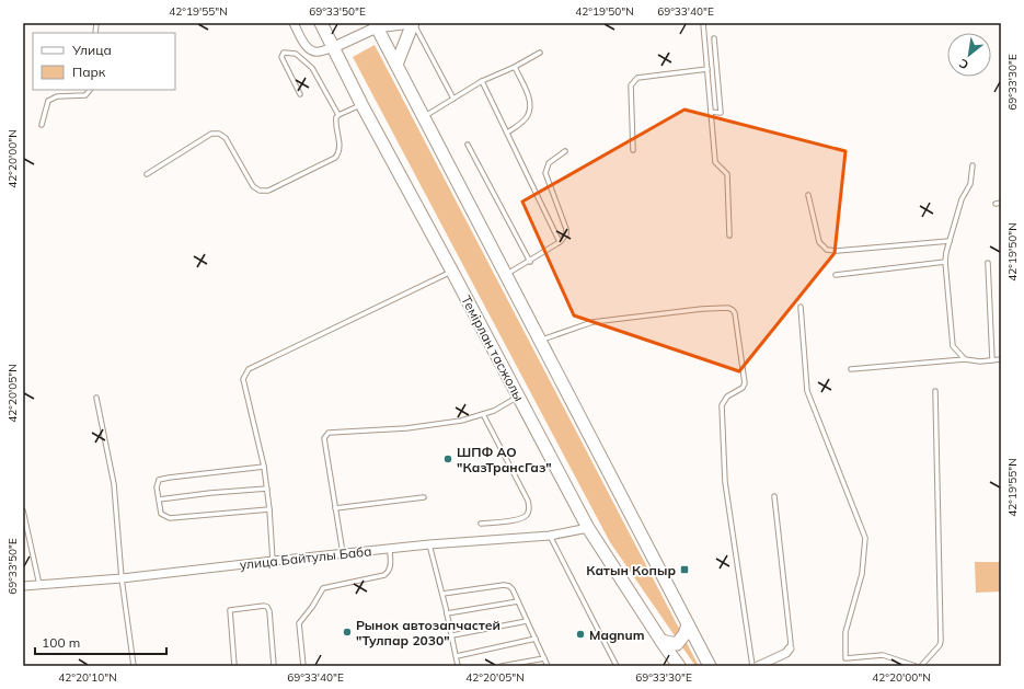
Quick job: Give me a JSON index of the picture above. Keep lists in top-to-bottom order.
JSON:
{
  "streets": {
    "main road": ["Темірлан тасжолы"],
    "street": ["улица Байтулы Баба"]
  },
  "crossings": [
    ["Темірлан тасжолы", "улица Байтулы Баба"]
  ],
  "places": {
    "other": ["ШПФ АО \"КазТрансГаз\"", "Рынок автозапчастей \"Тулпар 2030\"", "Magnum"],
    "transit": ["Катын Копыр"]
  },
  "legend": ["Улица", "Парк"],
  "scale_bar": "100 m",
  "north": "bottom left",
  "coordinates": [
    "42°19'55\"N",
    "69°33'50\"E",
    "42°19'50\"N",
    "69°33'40\"E",
    "69°33'30\"E",
    "42°20'00\"N",
    "42°20'05\"N",
    "42°20'10\"N"
  ]
}
